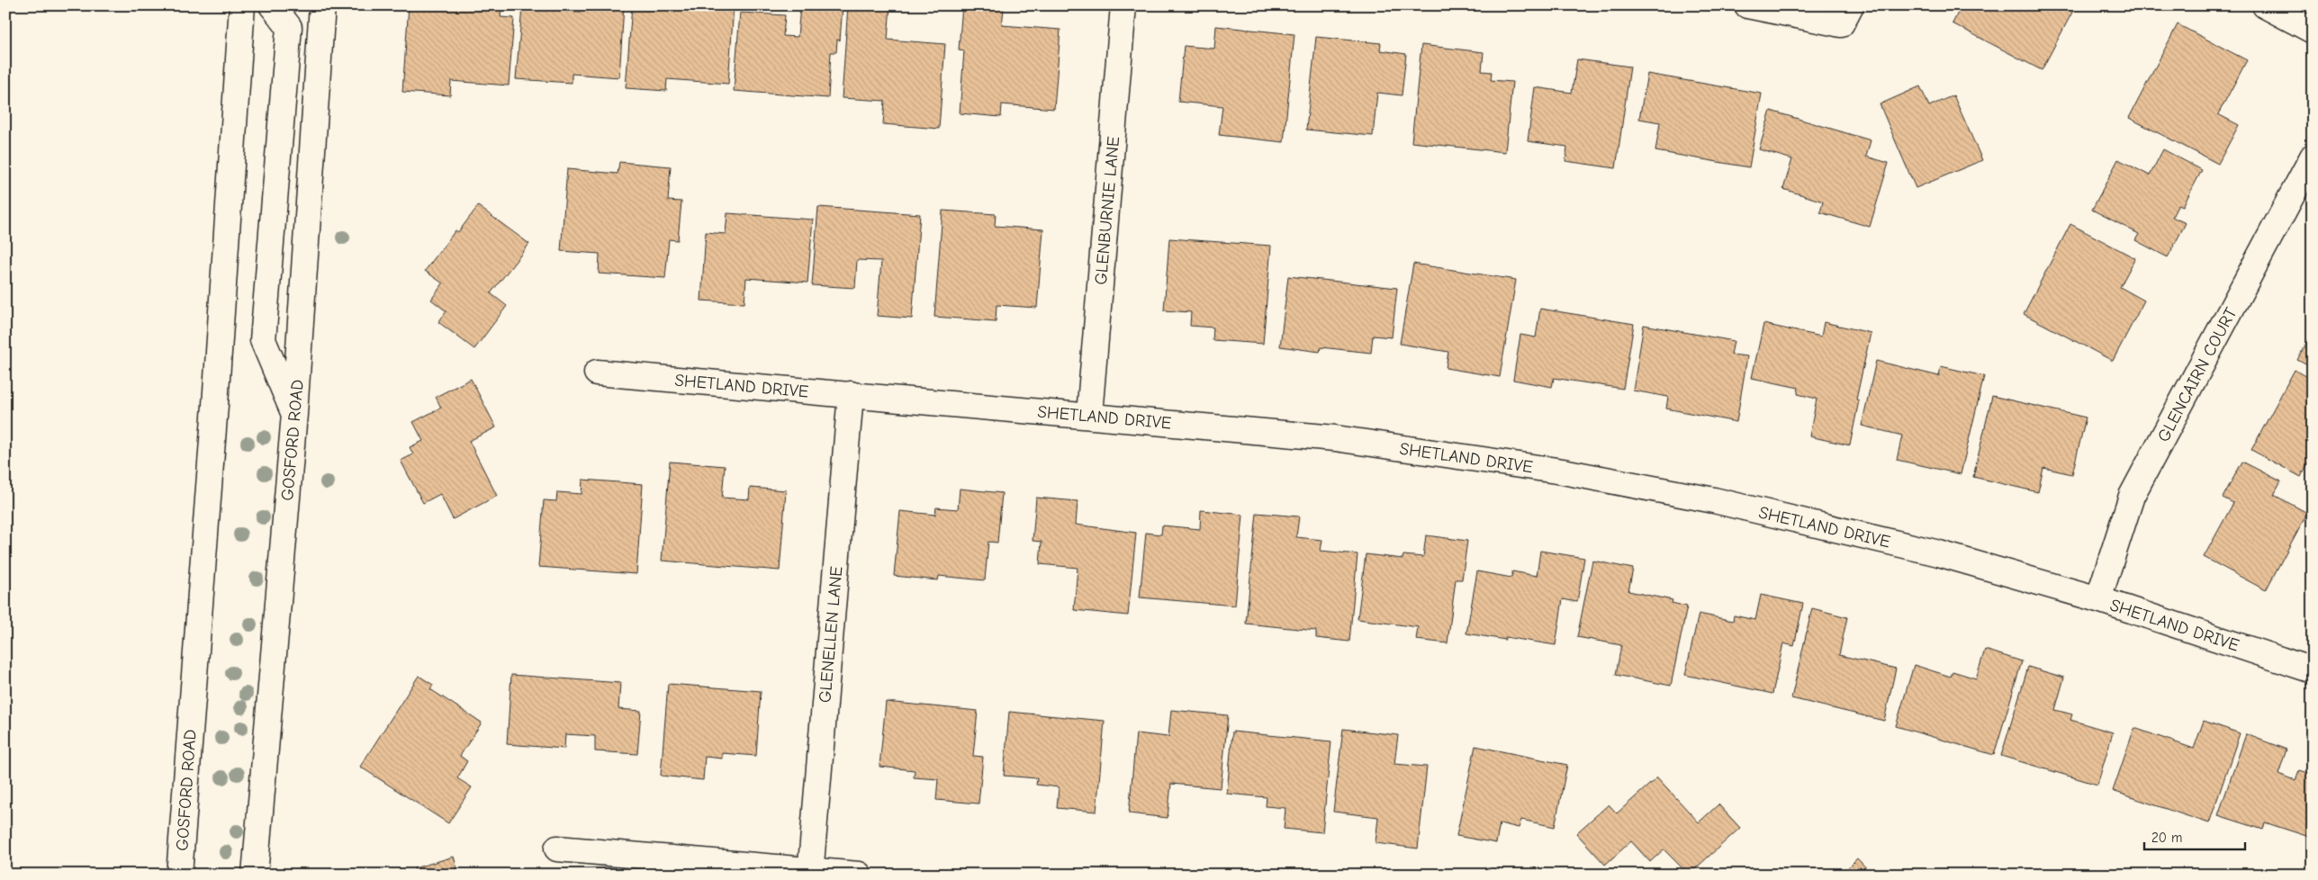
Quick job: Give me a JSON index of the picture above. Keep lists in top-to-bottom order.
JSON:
{
  "streets": {
    "street": [
      "GLENBURNIE LANE",
      "GLENCAIRN COURT",
      "SHETLAND DRIVE",
      "GOSFORD ROAD",
      "GLENELLEN LANE"
    ]
  },
  "crossings": [
    ["GLENBURNIE LANE", "SHETLAND DRIVE"],
    ["GLENCAIRN COURT", "SHETLAND DRIVE"],
    ["SHETLAND DRIVE", "GLENELLEN LANE"]
  ],
  "scale_bar": "20 m"
}
